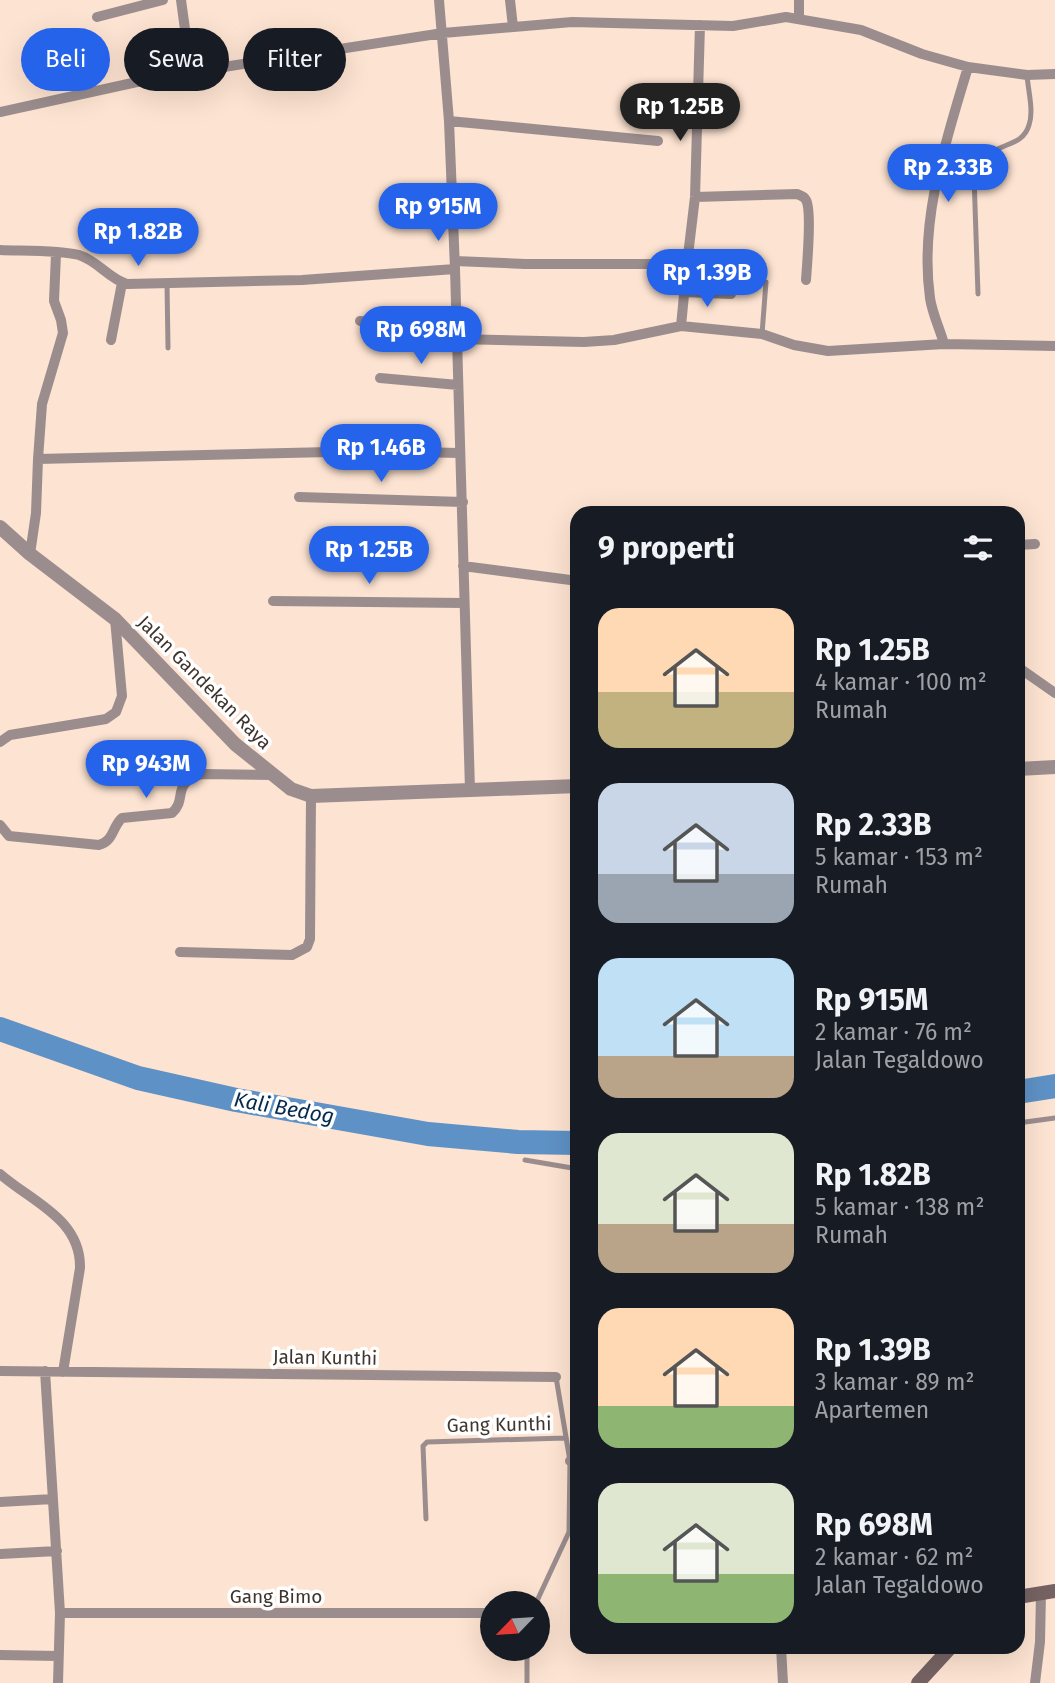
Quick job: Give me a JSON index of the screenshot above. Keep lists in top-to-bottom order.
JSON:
{
  "streets": {
    "street": ["Jalan Gandekan Raya", "Jalan Kunthi", "Gang Bimo"],
    "lane": ["Gang Kunthi"]
  },
  "crossings": [
    ["Jalan Kunthi", "Gang Kunthi"]
  ],
  "water": ["Kali Bedog"],
  "north": "bottom left",
  "page": {
    "chip": ["Beli", "Sewa", "Filter"],
    "price": [
      "Rp 1.25B",
      "Rp 2.33B",
      "Rp 915M",
      "Rp 1.82B",
      "Rp 1.39B",
      "Rp 698M",
      "Rp 1.46B",
      "Rp 1.25B",
      "Rp 943M"
    ],
    "heading": "9 properti",
    "list": [
      {
        "name": "Rp 1.25B",
        "note": "4 kamar · 100 m² · Rumah"
      },
      {
        "name": "Rp 2.33B",
        "note": "5 kamar · 153 m² · Rumah"
      },
      {
        "name": "Rp 915M",
        "note": "2 kamar · 76 m² · Jalan Tegaldowo"
      },
      {
        "name": "Rp 1.82B",
        "note": "5 kamar · 138 m² · Rumah"
      },
      {
        "name": "Rp 1.39B",
        "note": "3 kamar · 89 m² · Apartemen"
      },
      {
        "name": "Rp 698M",
        "note": "2 kamar · 62 m² · Jalan Tegaldowo"
      }
    ]
  }
}
